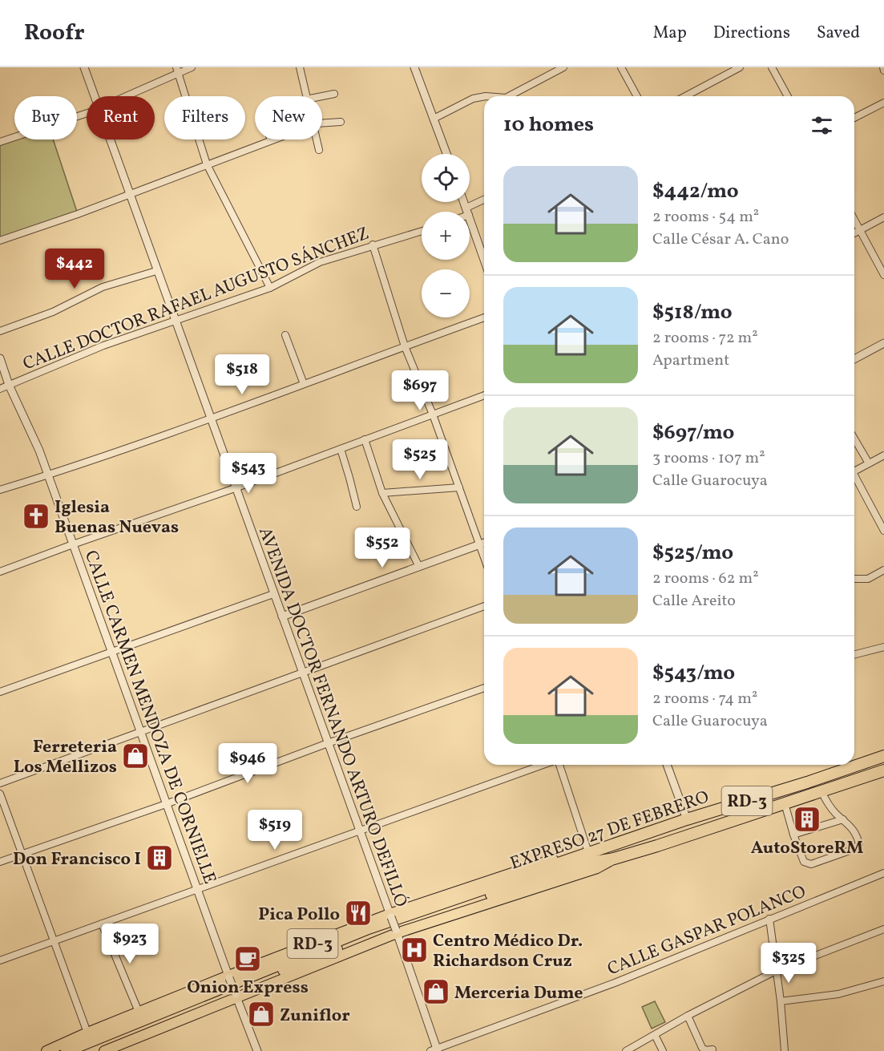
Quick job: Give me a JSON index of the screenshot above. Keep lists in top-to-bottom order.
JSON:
{
  "streets": {
    "highway": ["RD-3", "EXPRESO 27 DE FEBRERO"],
    "street": [
      "CALLE DOCTOR RAFAEL AUGUSTO SÁNCHEZ",
      "CALLE CARMEN MENDOZA DE CORNIELLE",
      "AVENIDA DOCTOR FERNANDO ARTURO DEFILLÓ",
      "CALLE GASPAR POLANCO"
    ]
  },
  "crossings": [
    ["CALLE DOCTOR RAFAEL AUGUSTO SÁNCHEZ", "CALLE CARMEN MENDOZA DE CORNIELLE"],
    ["CALLE DOCTOR RAFAEL AUGUSTO SÁNCHEZ", "AVENIDA DOCTOR FERNANDO ARTURO DEFILLÓ"],
    ["CALLE CARMEN MENDOZA DE CORNIELLE", "RD-3"],
    ["AVENIDA DOCTOR FERNANDO ARTURO DEFILLÓ", "RD-3"],
    ["AVENIDA DOCTOR FERNANDO ARTURO DEFILLÓ", "CALLE GASPAR POLANCO"],
    ["RD-3", "EXPRESO 27 DE FEBRERO"]
  ],
  "places": {
    "church": ["Iglesia Buenas Nuevas"],
    "shop": ["Ferreteria Los Mellizos", "Merceria Dume", "Zuniflor"],
    "building": ["AutoStoreRM", "Don Francisco I"],
    "restaurant": ["Pica Pollo"],
    "hospital": ["Centro Médico Dr. Richardson Cruz"],
    "cafe": ["Onion Express"]
  },
  "page": {
    "header": "Roofr",
    "nav": ["Map", "Directions", "Saved"],
    "chip": [
      "Buy",
      "Rent",
      "Filters",
      "New"
    ],
    "heading": "10 homes",
    "map_buttons": ["+", "−"],
    "list": [
      {
        "name": "$442/mo",
        "note": "2 rooms · 54 m² · Calle César A. Cano"
      },
      {
        "name": "$518/mo",
        "note": "2 rooms · 72 m² · Apartment"
      },
      {
        "name": "$697/mo",
        "note": "3 rooms · 107 m² · Calle Guarocuya"
      },
      {
        "name": "$525/mo",
        "note": "2 rooms · 62 m² · Calle Areito"
      },
      {
        "name": "$543/mo",
        "note": "2 rooms · 74 m² · Calle Guarocuya"
      }
    ],
    "price": [
      "$442",
      "$518",
      "$697",
      "$525",
      "$543",
      "$552",
      "$946",
      "$519",
      "$923",
      "$325"
    ]
  }
}
